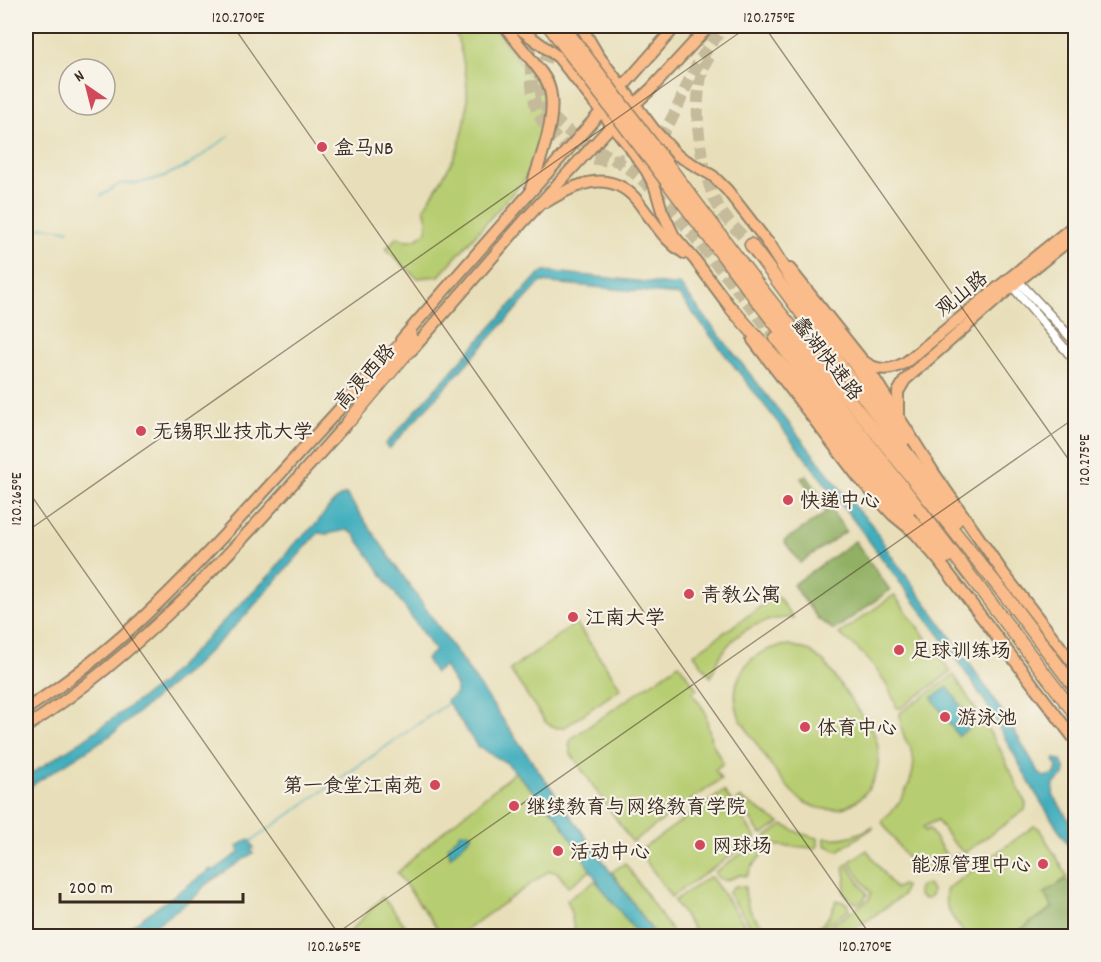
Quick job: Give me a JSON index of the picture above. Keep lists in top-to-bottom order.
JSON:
{
  "streets": {
    "highway": ["蠡湖快速路"],
    "main road": ["观山路", "高浪西路"]
  },
  "places": [
    "盒马NB",
    "无锡职业技术大学",
    "快递中心",
    "青教公寓",
    "江南大学",
    "足球训练场",
    "游泳池",
    "体育中心",
    "第一食堂江南苑",
    "继续教育与网络教育学院",
    "网球场",
    "活动中心",
    "能源管理中心"
  ],
  "scale_bar": "200 m",
  "north": "top left",
  "coordinates": ["120.270°E", "120.275°E", "120.265°E"]
}
